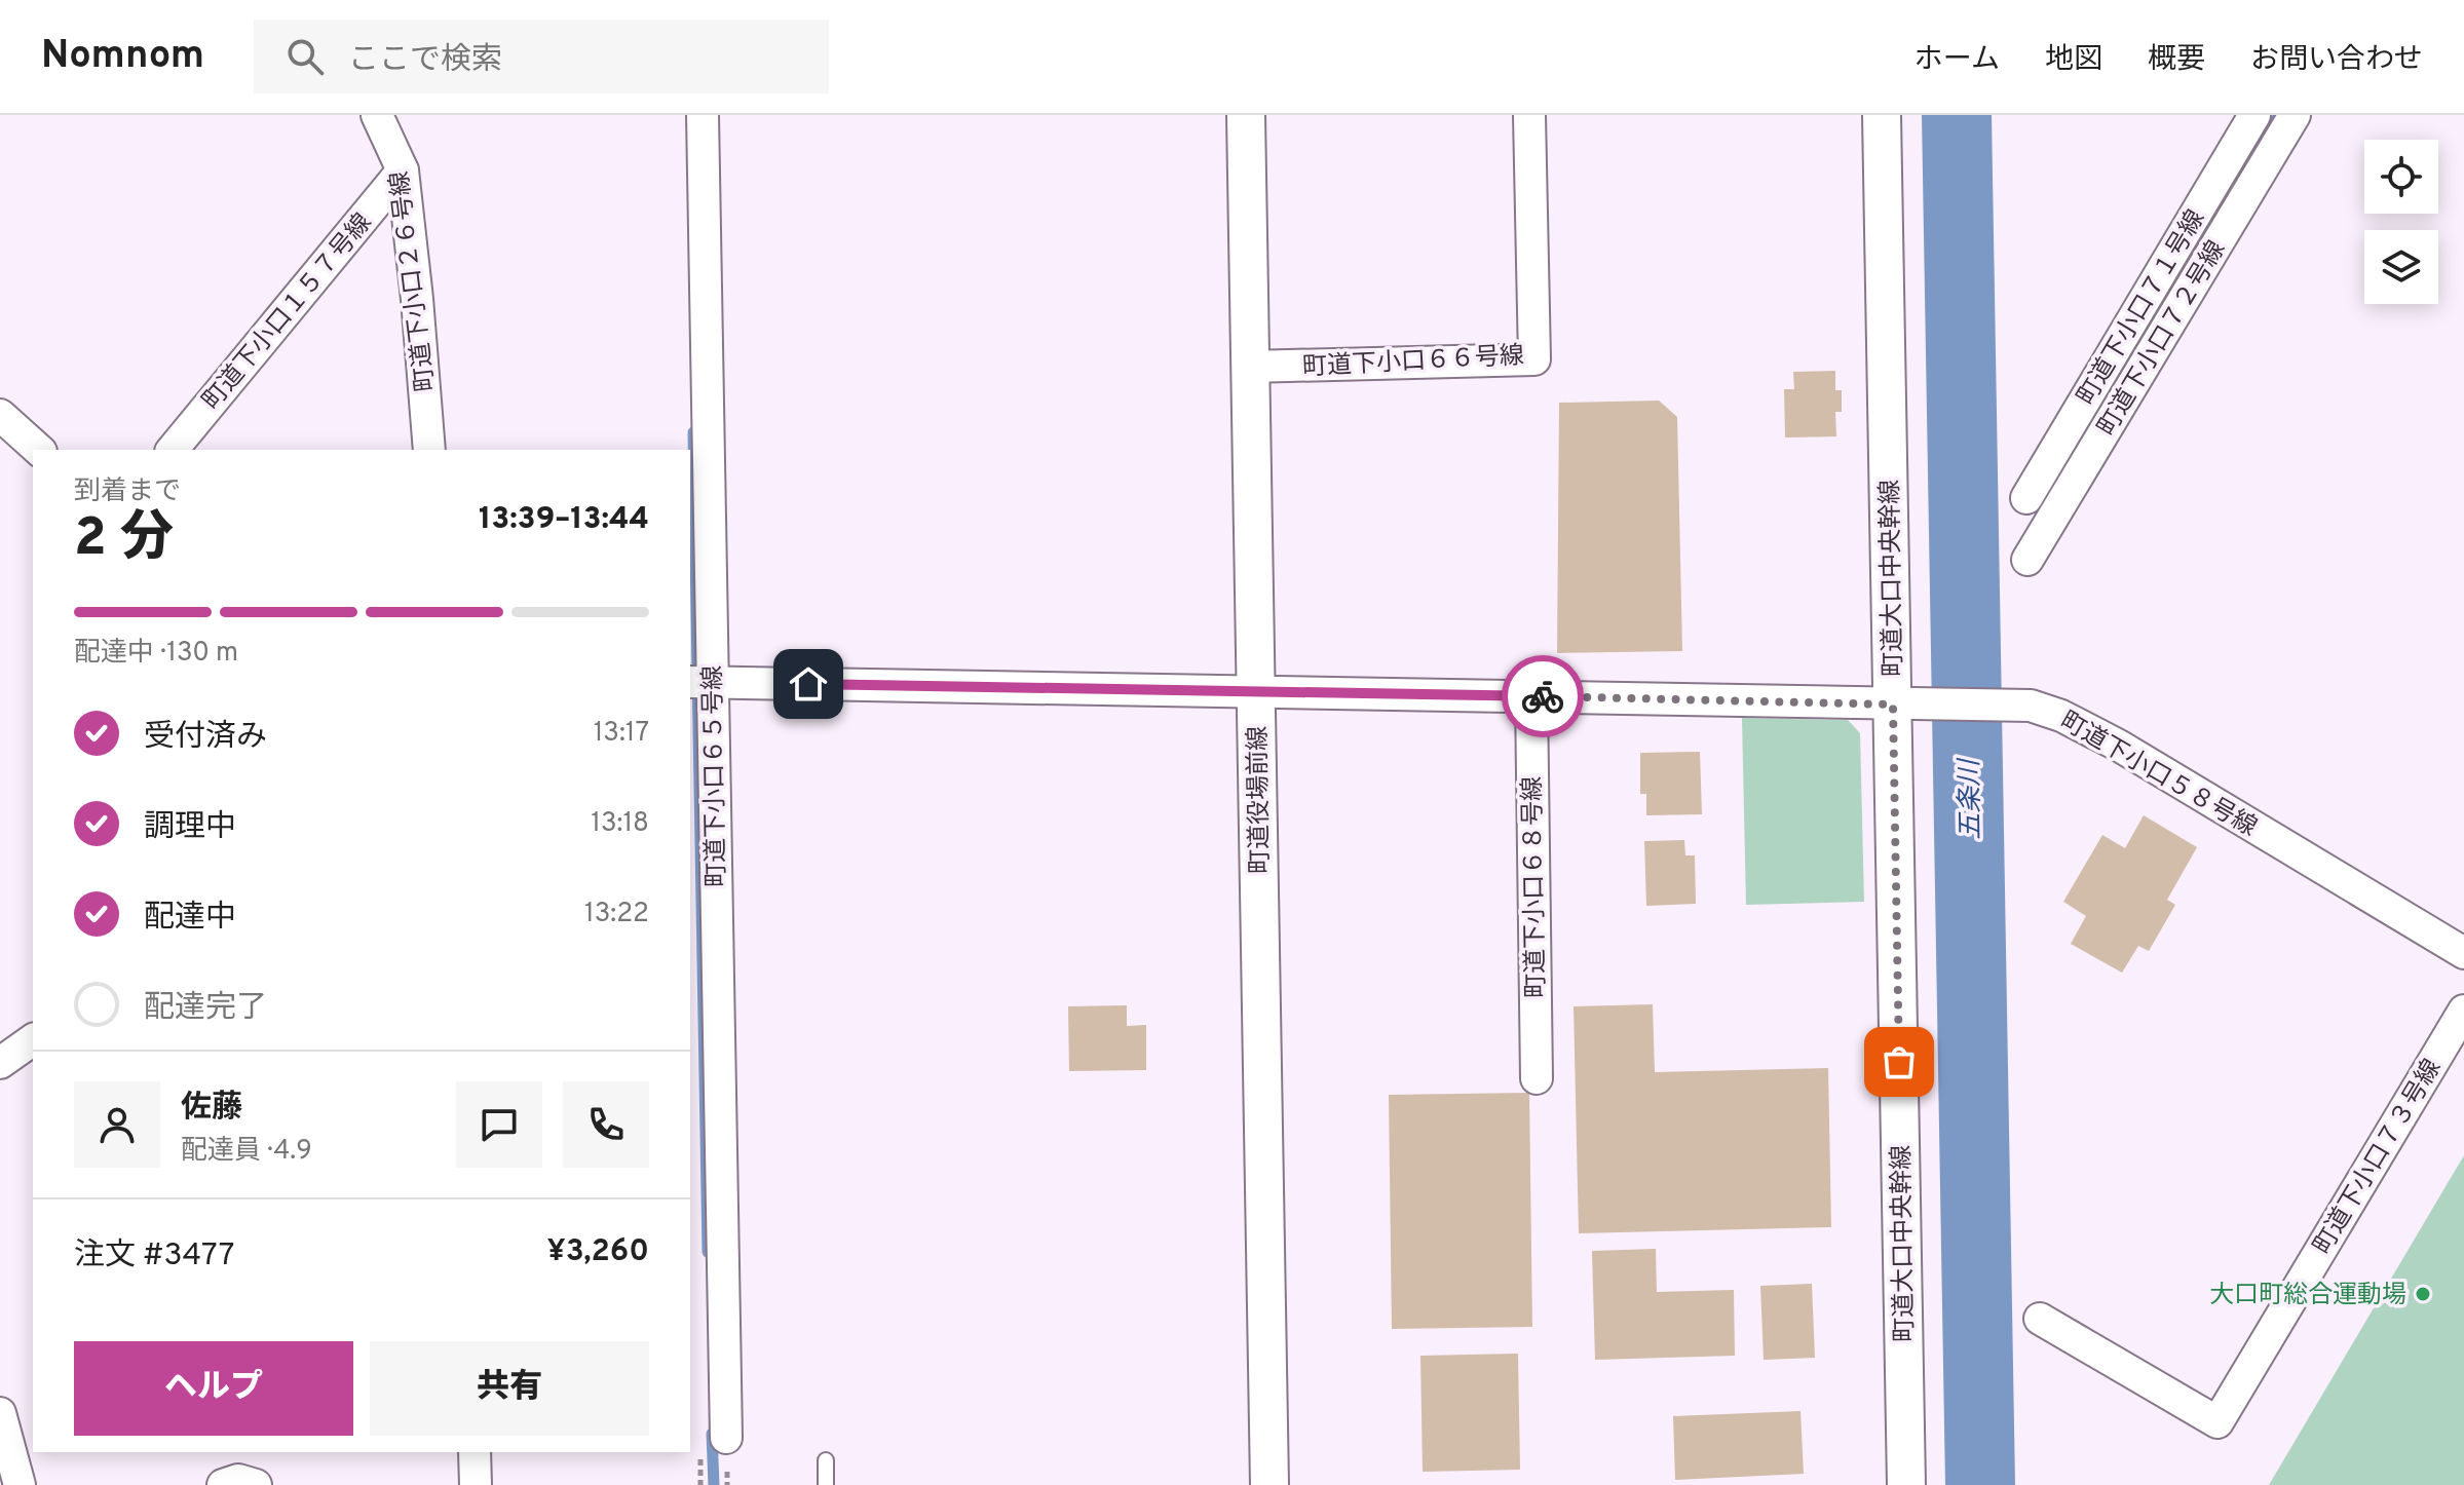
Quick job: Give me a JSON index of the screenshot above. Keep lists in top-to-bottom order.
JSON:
{
  "streets": {
    "street": [
      "町道下小口２６号線",
      "町道下小口７１号線",
      "町道下小口１５７号線",
      "町道下小口７２号線",
      "町道下小口６６号線",
      "町道大口中央幹線",
      "町道下小口５８号線",
      "町道下小口６５号線",
      "町道役場前線",
      "町道下小口６８号線",
      "町道下小口７３号線"
    ]
  },
  "crossings": [
    ["町道下小口２６号線", "町道下小口１５７号線"],
    ["町道下小口６６号線", "町道役場前線"],
    ["町道大口中央幹線", "町道下小口５８号線"],
    ["町道下小口５８号線", "町道下小口６５号線"],
    ["町道下小口５８号線", "町道役場前線"],
    ["町道下小口５８号線", "町道下小口６８号線"]
  ],
  "water": ["五条川"],
  "places": ["大口町総合運動場"],
  "page": {
    "header": "Nomnom",
    "search": "ここで検索",
    "nav": [
      "ホーム",
      "地図",
      "概要",
      "お問い合わせ"
    ],
    "heading": ["2 分", "到着まで", "13:39–13:44"],
    "panel": [
      "佐藤",
      "配達員 · 4.9",
      "注文 #3477",
      "¥3,260"
    ],
    "bar": "配達中 · 130 m",
    "list": [
      ["受付済み", "13:17"],
      ["調理中", "13:18"],
      ["配達中", "13:22"],
      "配達完了"
    ],
    "buttons": ["ヘルプ", "共有"]
  }
}
